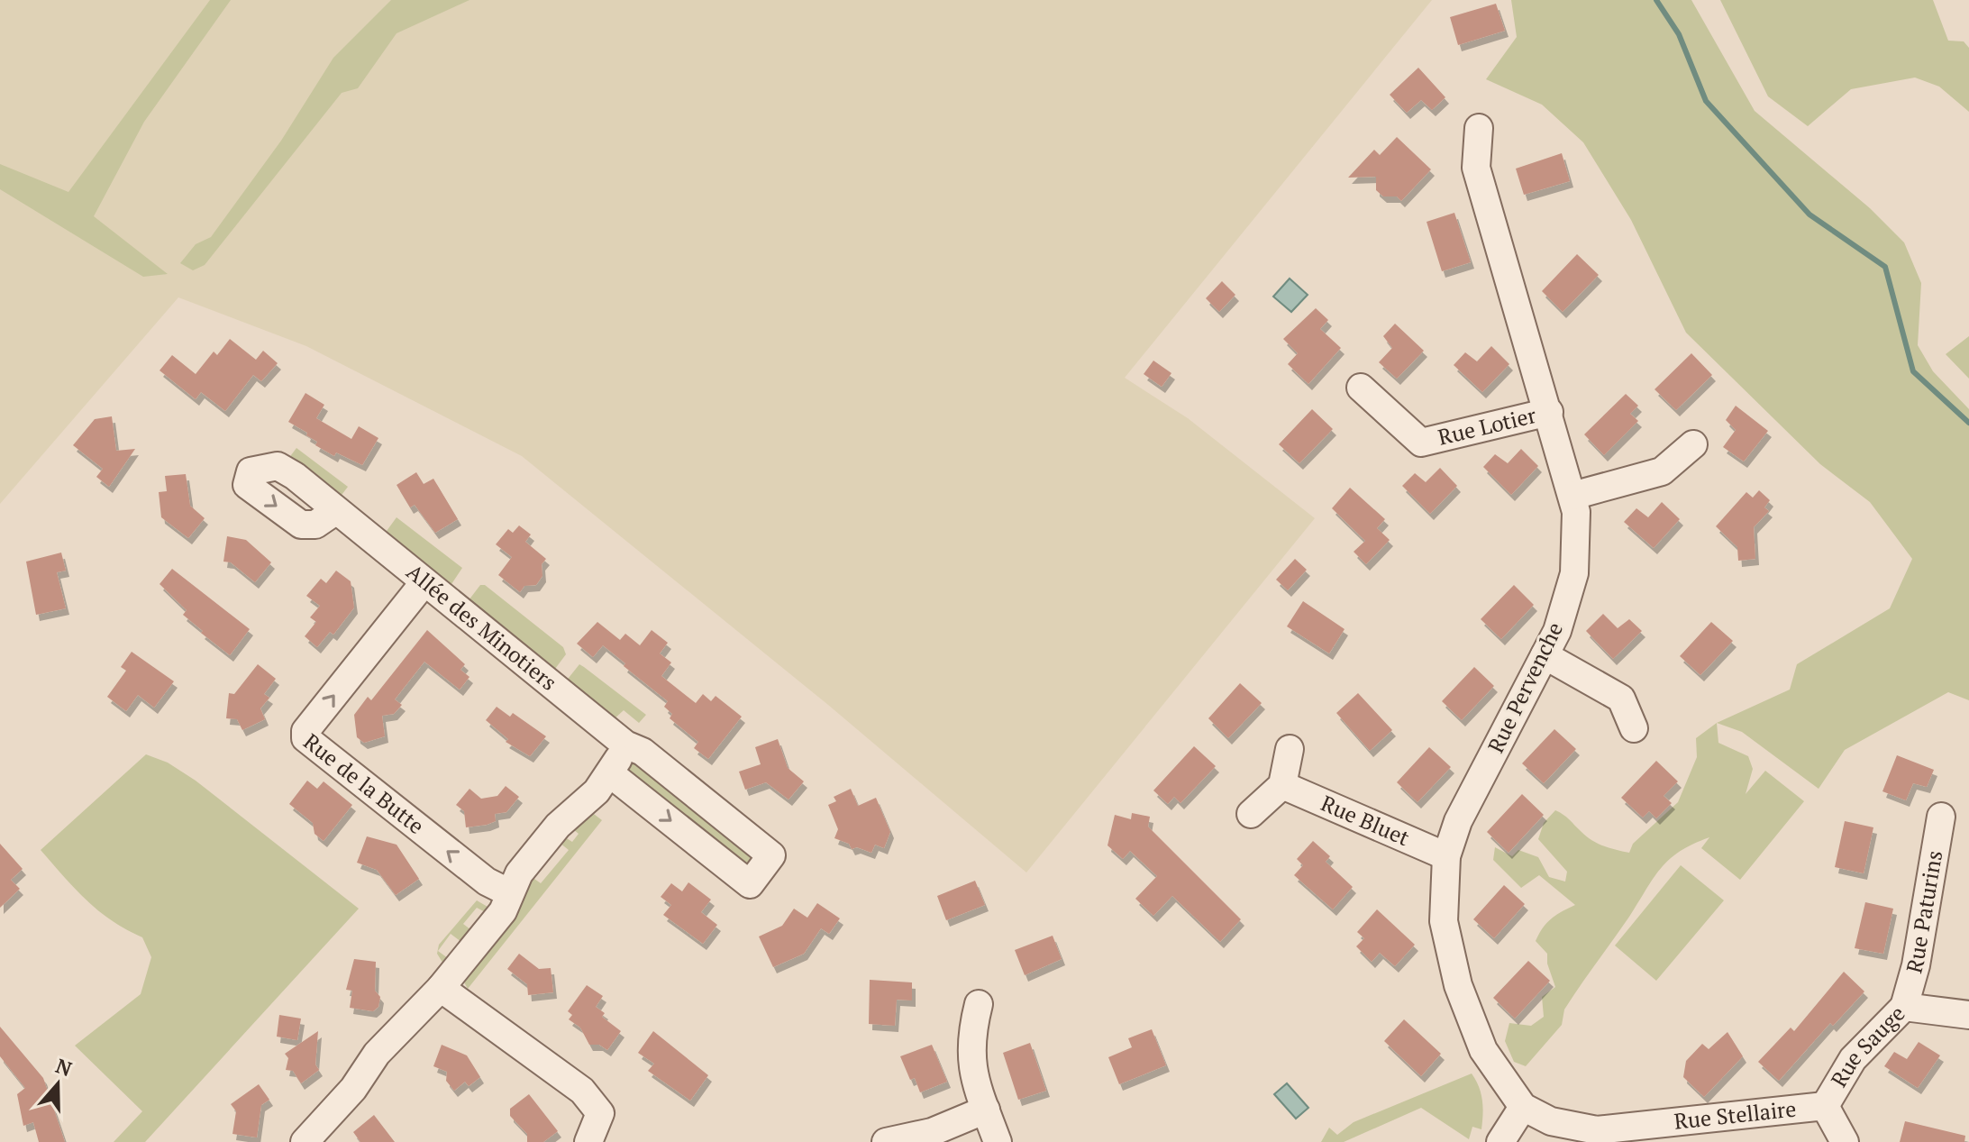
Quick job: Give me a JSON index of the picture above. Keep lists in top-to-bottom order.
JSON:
{
  "streets": {
    "street": [
      "Rue Lotier",
      "Allée des Minotiers",
      "Rue Pervenche",
      "Rue de la Butte",
      "Rue Bluet",
      "Rue Paturins",
      "Rue Sauge",
      "Rue Stellaire"
    ]
  },
  "crossings": [
    ["Rue Lotier", "Rue Pervenche"],
    ["Allée des Minotiers", "Rue de la Butte"],
    ["Rue Pervenche", "Rue Bluet"],
    ["Rue Pervenche", "Rue Stellaire"],
    ["Rue Paturins", "Rue Sauge"],
    ["Rue Sauge", "Rue Stellaire"]
  ],
  "north": "top"
}
